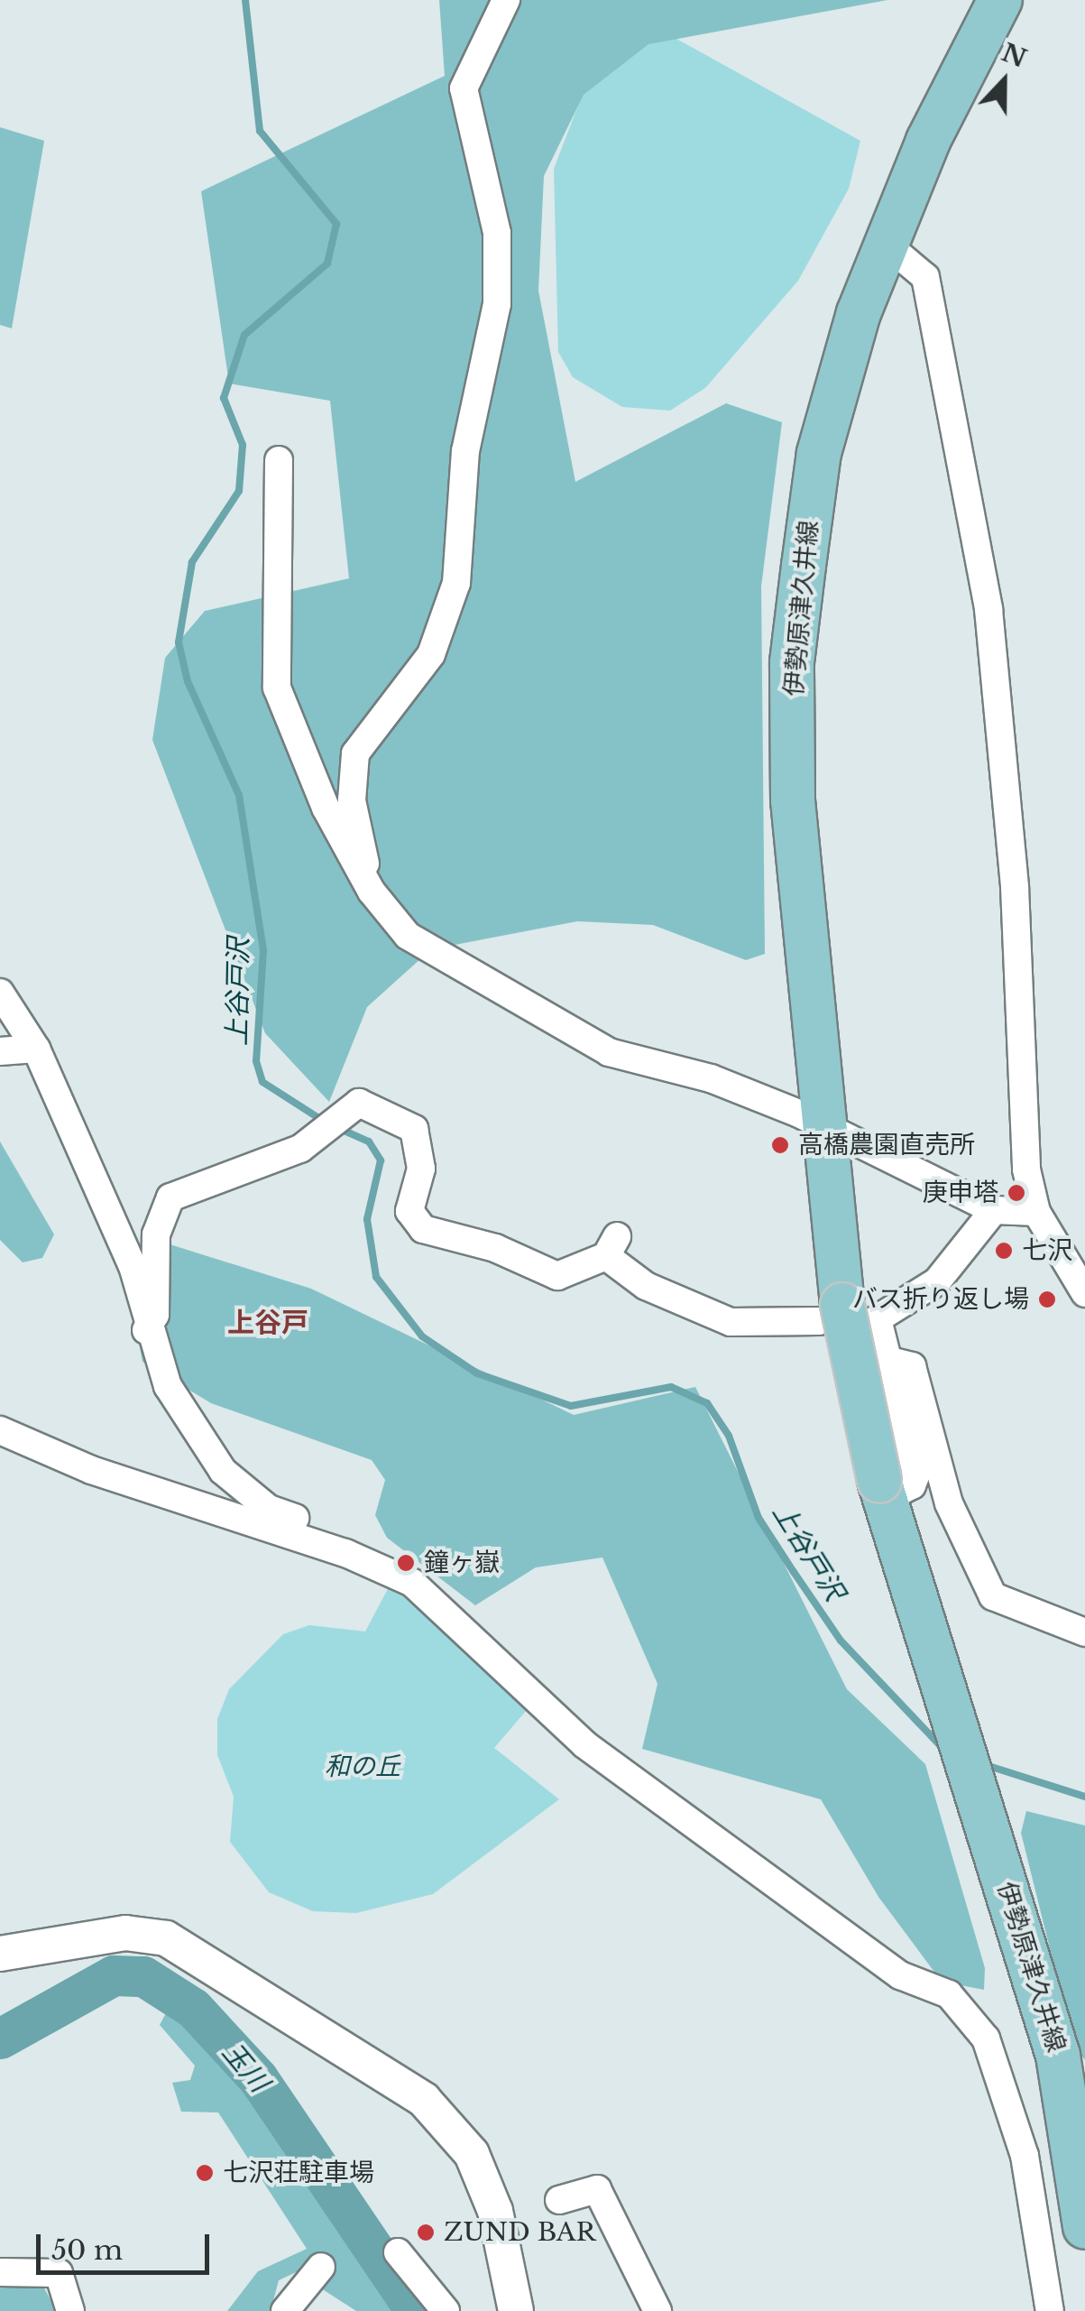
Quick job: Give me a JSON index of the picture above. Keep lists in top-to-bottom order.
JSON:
{
  "streets": {
    "main road": ["伊勢原津久井線"]
  },
  "districts": ["上谷戸"],
  "water": ["上谷戸沢", "玉川"],
  "parks": ["和の丘"],
  "places": [
    "高橋農園直売所",
    "庚申塔",
    "七沢",
    "バス折り返し場",
    "鐘ヶ嶽",
    "七沢荘駐車場",
    "ZUND BAR"
  ],
  "scale_bar": "50 m",
  "north": "top"
}
